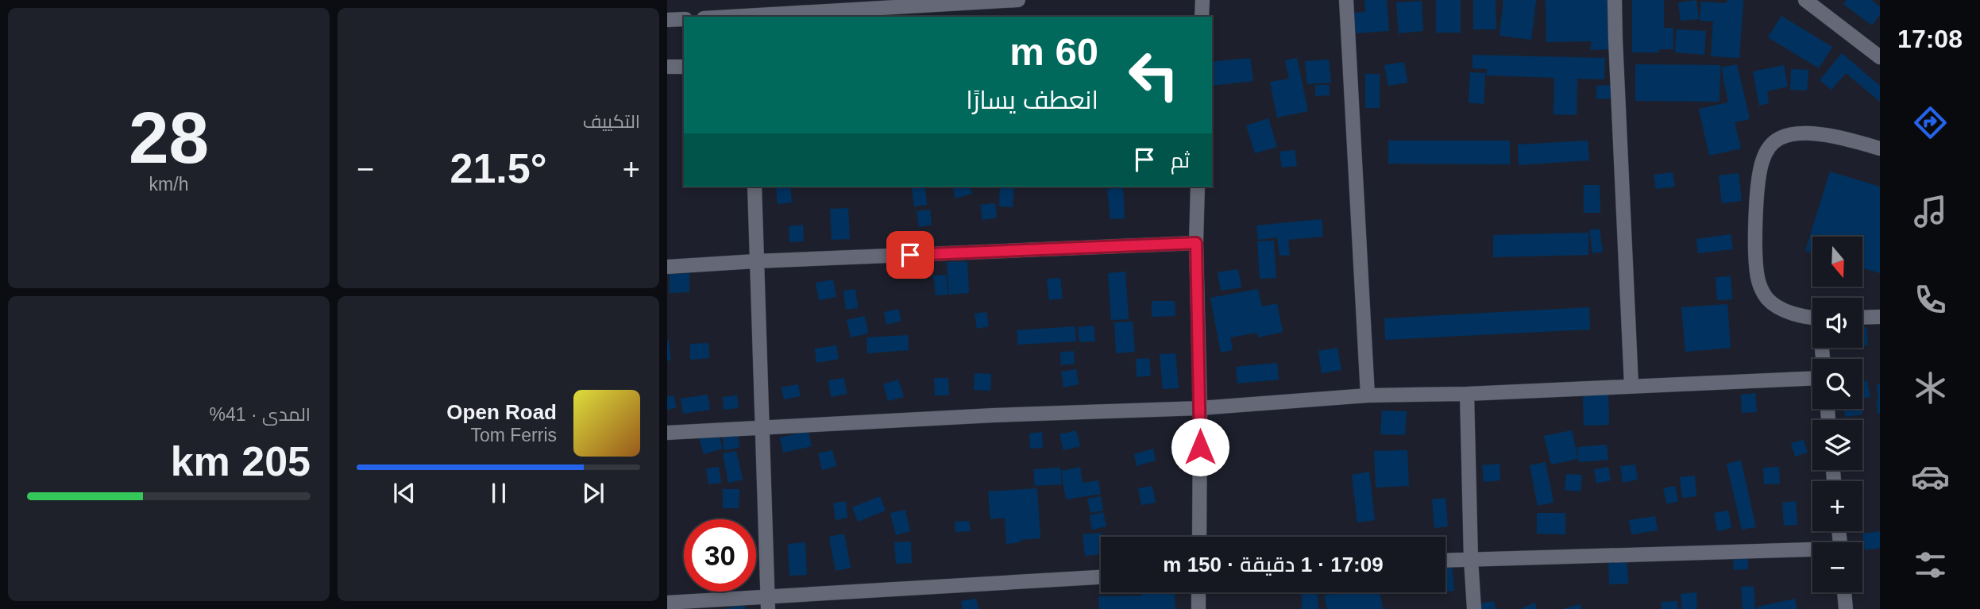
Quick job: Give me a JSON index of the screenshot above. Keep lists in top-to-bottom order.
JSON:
{
  "north": "bottom",
  "page": {
    "tabs": "17:08",
    "tile": [
      "التكييف",
      ["28", "km/h"],
      ["المدى · 41%", "205 km"]
    ],
    "turn": ["60 m", "انعطف يسارًا"],
    "then": "ثم",
    "heat": ["−", "21.5°", "+"],
    "map_buttons": ["+", "−"],
    "song": ["Open Road", "Tom Ferris"],
    "limit": "30",
    "trip": "17:09 · 1 دقيقة · 150 m"
  }
}
